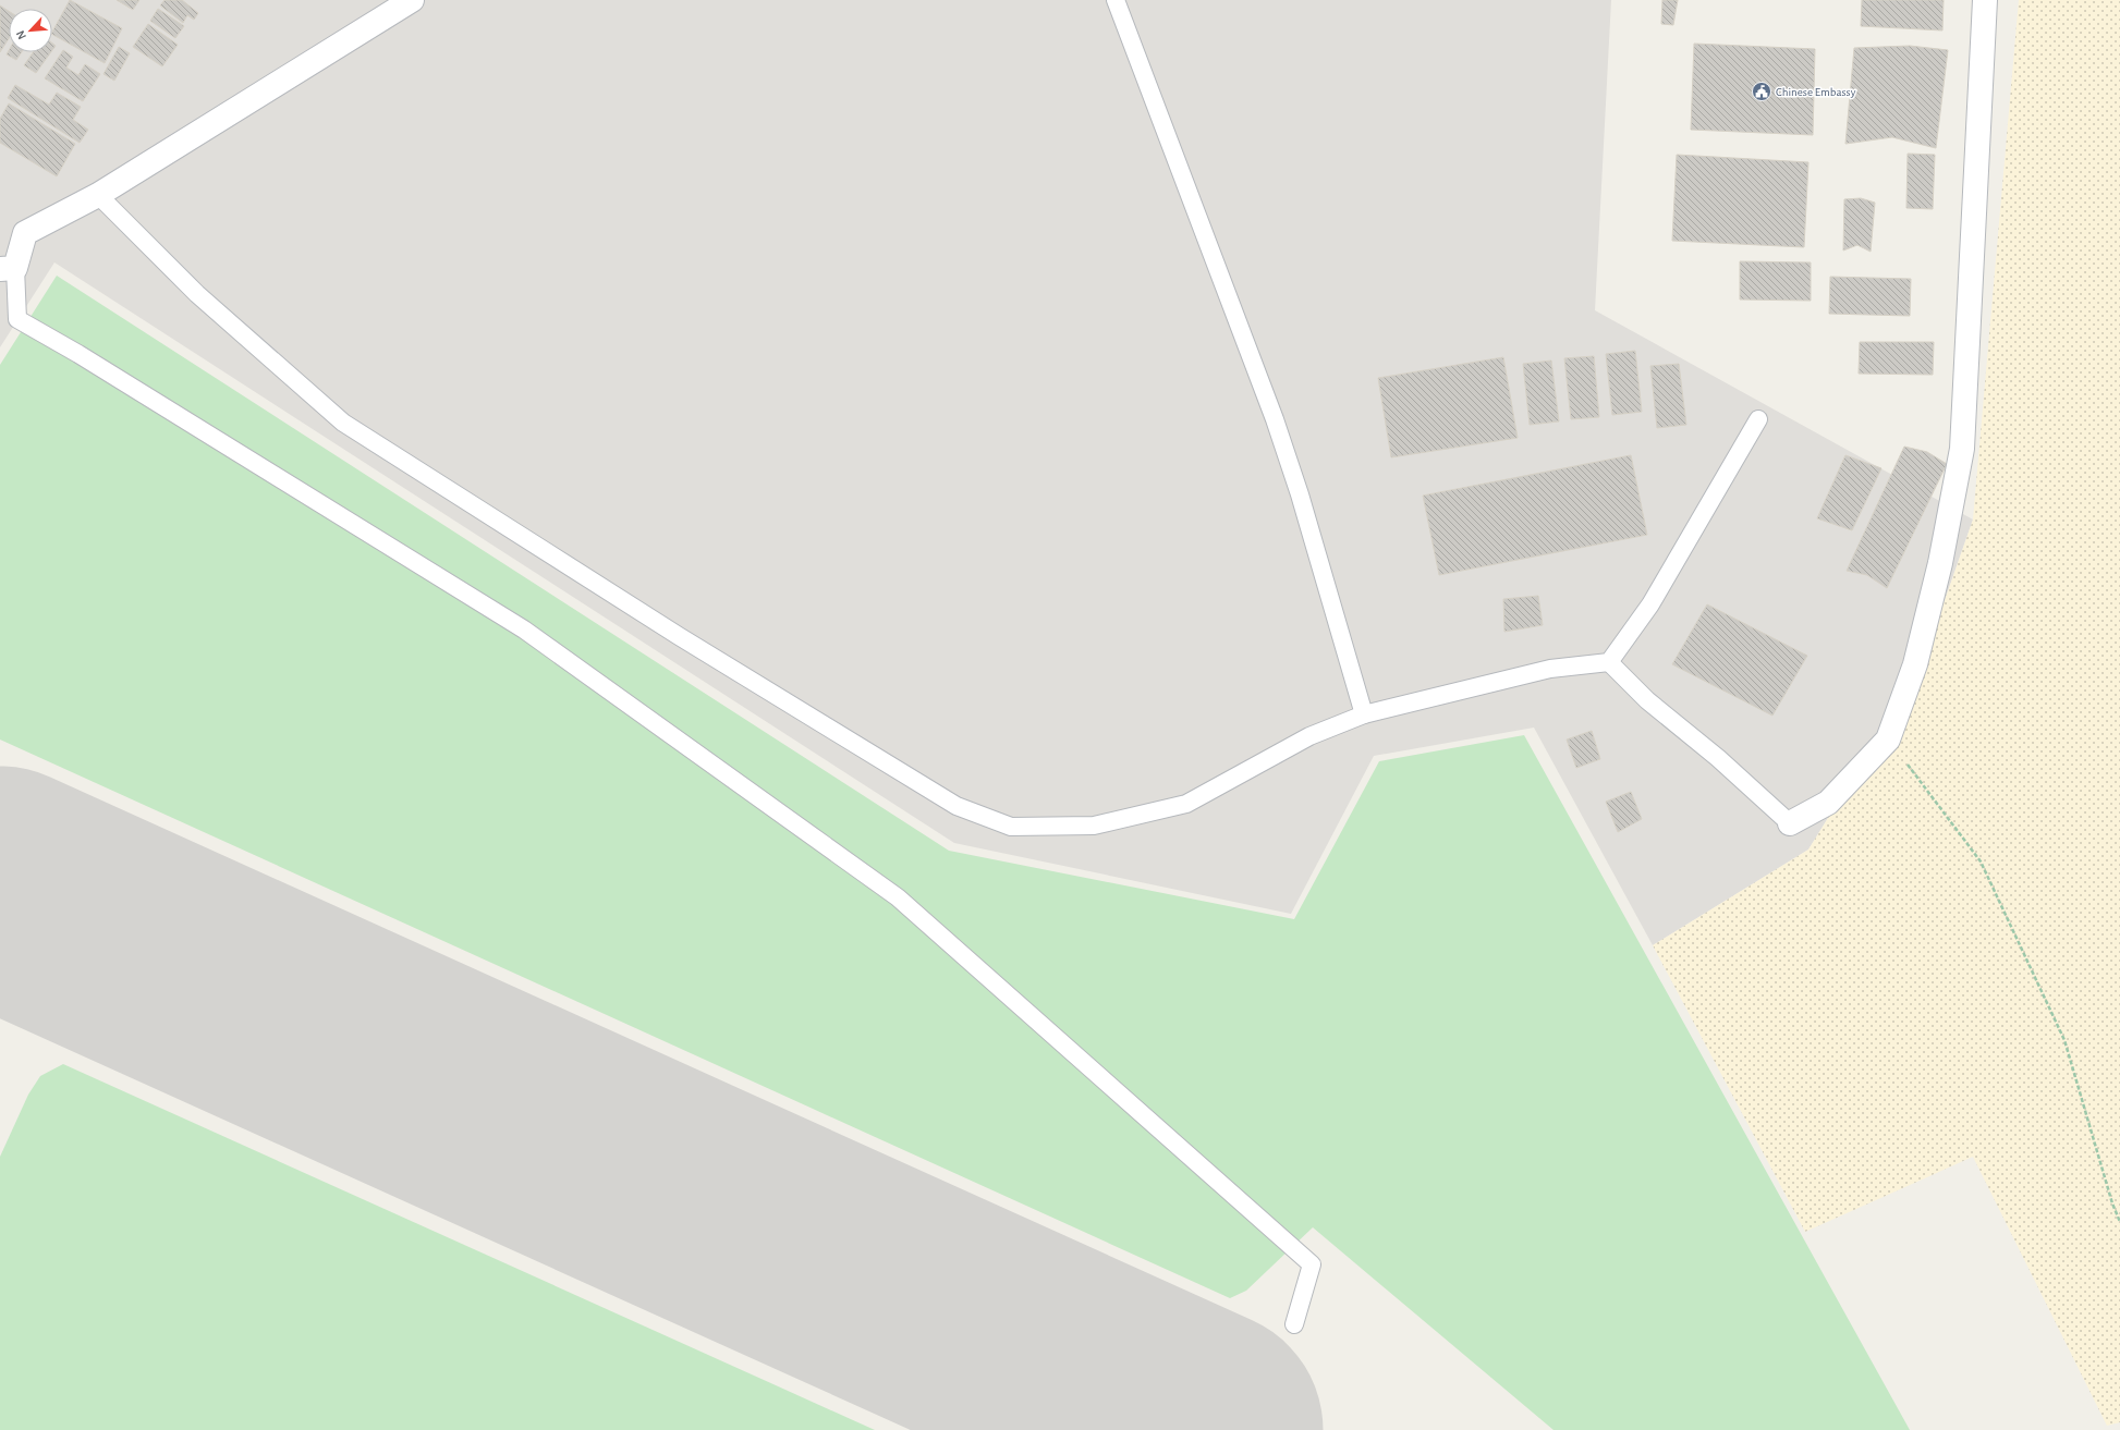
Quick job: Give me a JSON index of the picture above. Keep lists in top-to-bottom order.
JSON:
{
  "places": {
    "public building": ["Chinese Embassy"]
  },
  "north": "bottom left"
}
